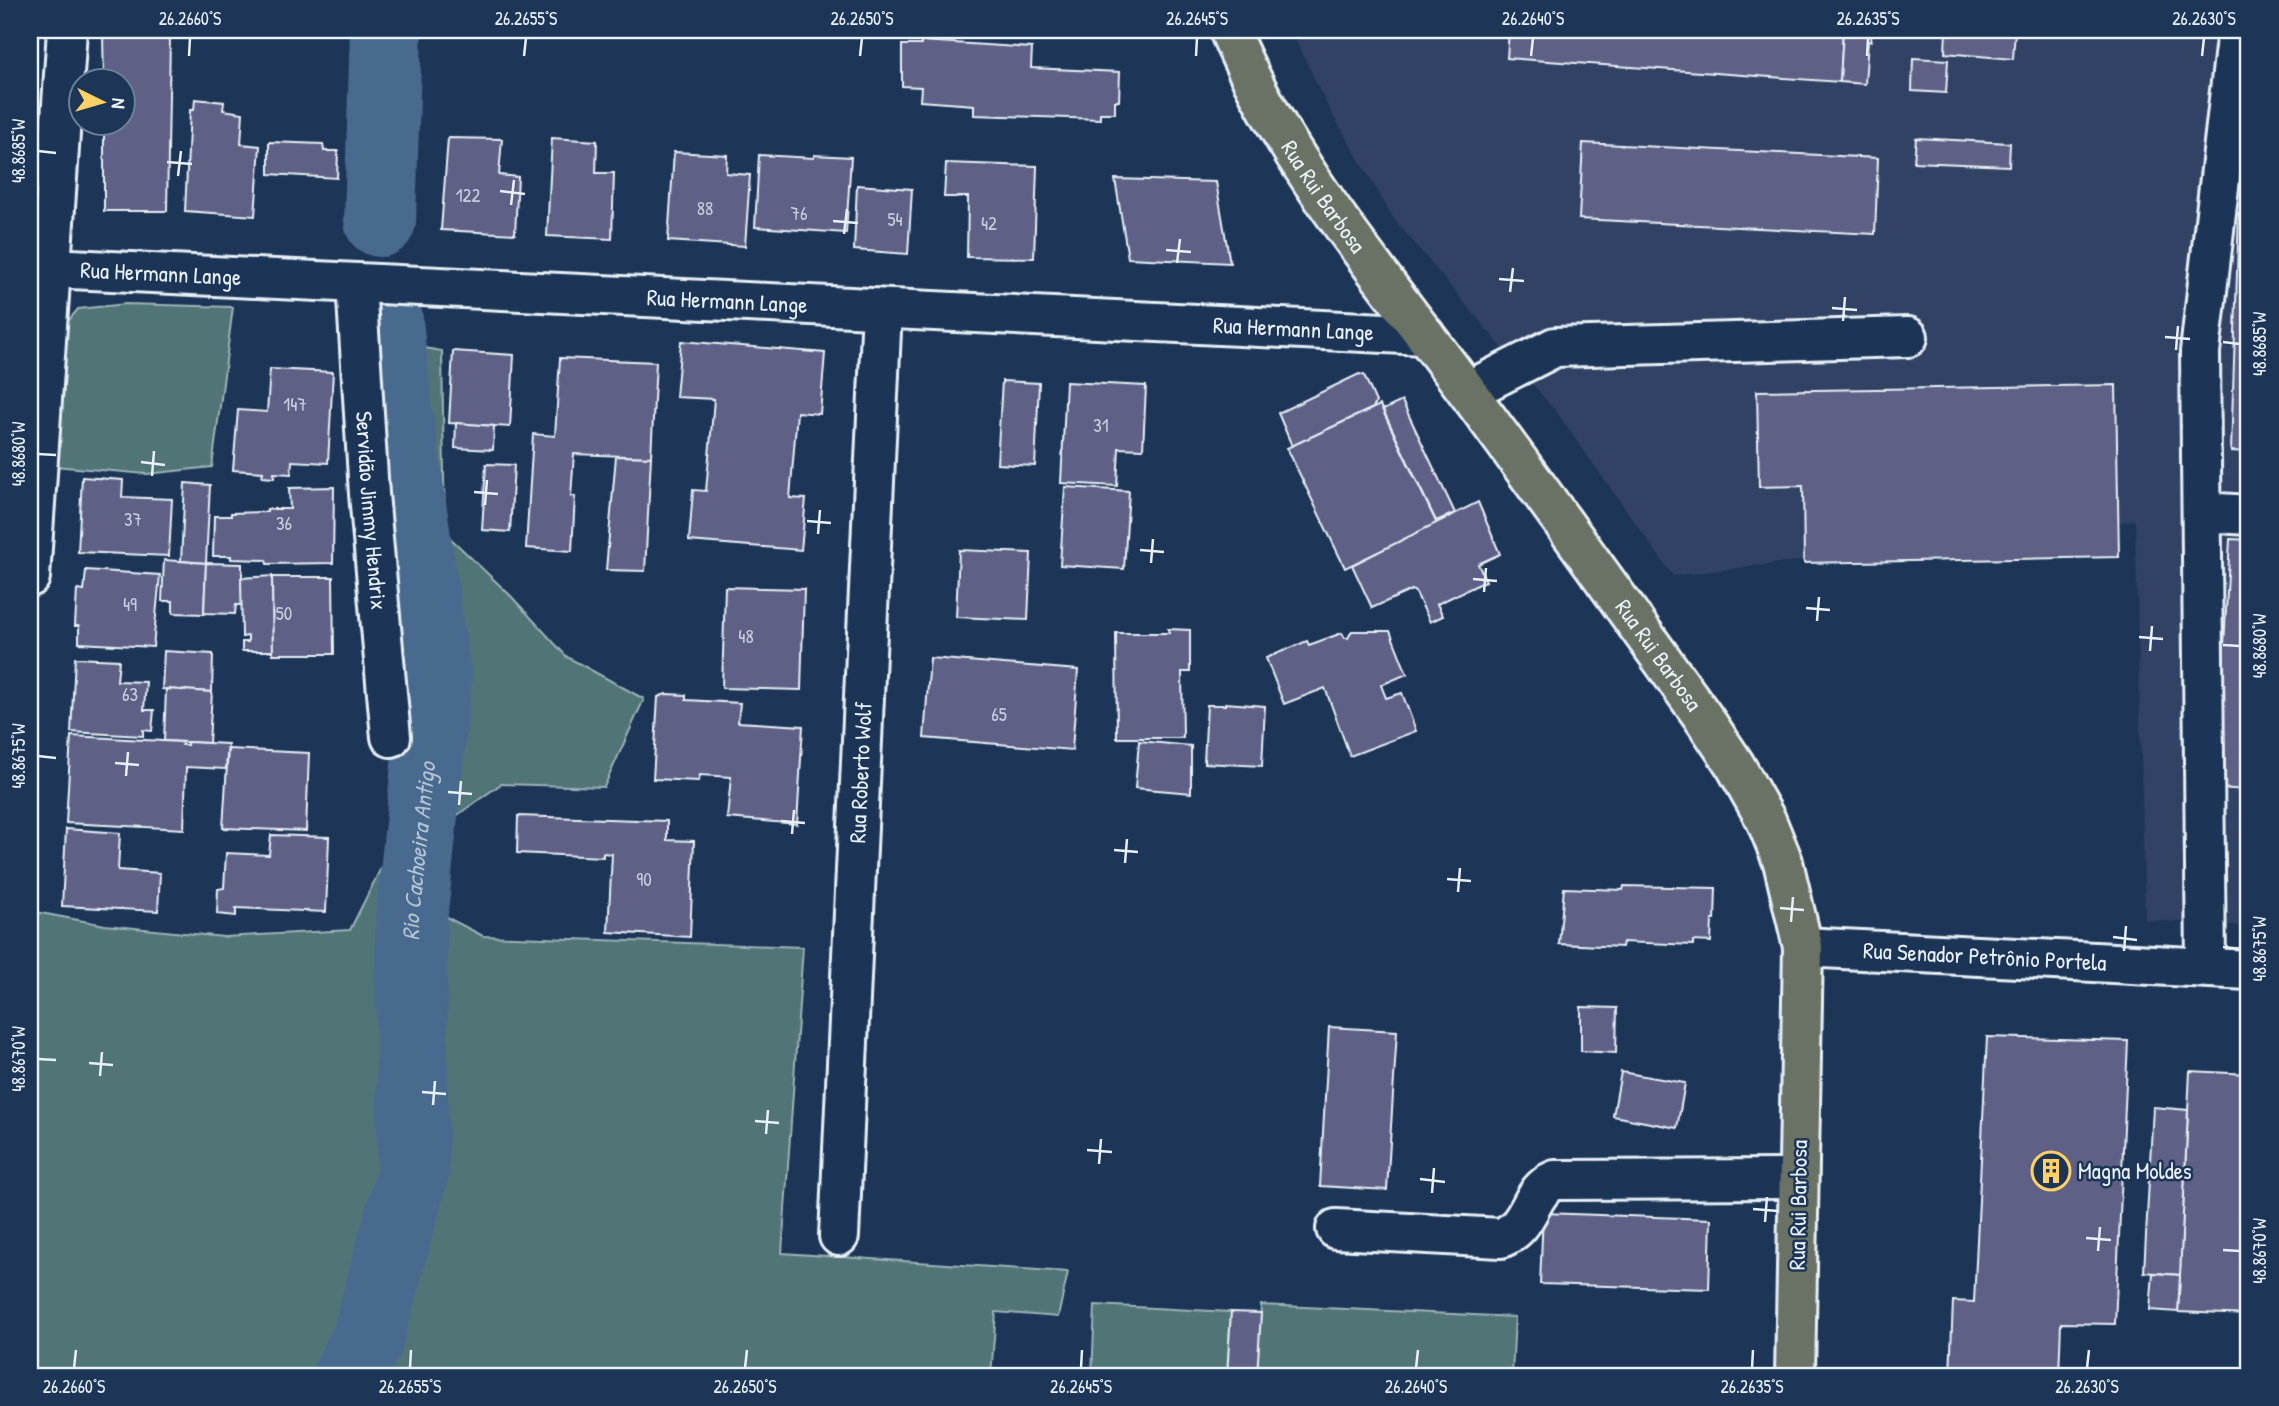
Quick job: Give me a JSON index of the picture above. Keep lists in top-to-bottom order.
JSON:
{
  "streets": {
    "main road": ["Rua Rui Barbosa"],
    "street": [
      "Rua Hermann Lange",
      "Servidão Jimmy Hendrix",
      "Rua Roberto Wolf",
      "Rua Senador Petrônio Portela"
    ]
  },
  "crossings": [
    ["Rua Rui Barbosa", "Rua Hermann Lange"],
    ["Rua Rui Barbosa", "Rua Senador Petrônio Portela"],
    ["Rua Hermann Lange", "Servidão Jimmy Hendrix"],
    ["Rua Hermann Lange", "Rua Roberto Wolf"]
  ],
  "water": ["Rio Cachoeira Antigo"],
  "places": {
    "building": ["Magna Moldes"]
  },
  "house_numbers": [
    "122",
    "88",
    "76",
    "54",
    "42",
    "147",
    "31",
    "37",
    "36",
    "49",
    "50",
    "48",
    "63",
    "65",
    "90"
  ],
  "north": "right",
  "coordinates": [
    "26.2660°S",
    "26.2655°S",
    "26.2650°S",
    "26.2645°S",
    "26.2640°S",
    "26.2635°S",
    "26.2630°S",
    "48.8685°W",
    "48.8680°W",
    "48.8675°W",
    "48.8670°W"
  ]
}
